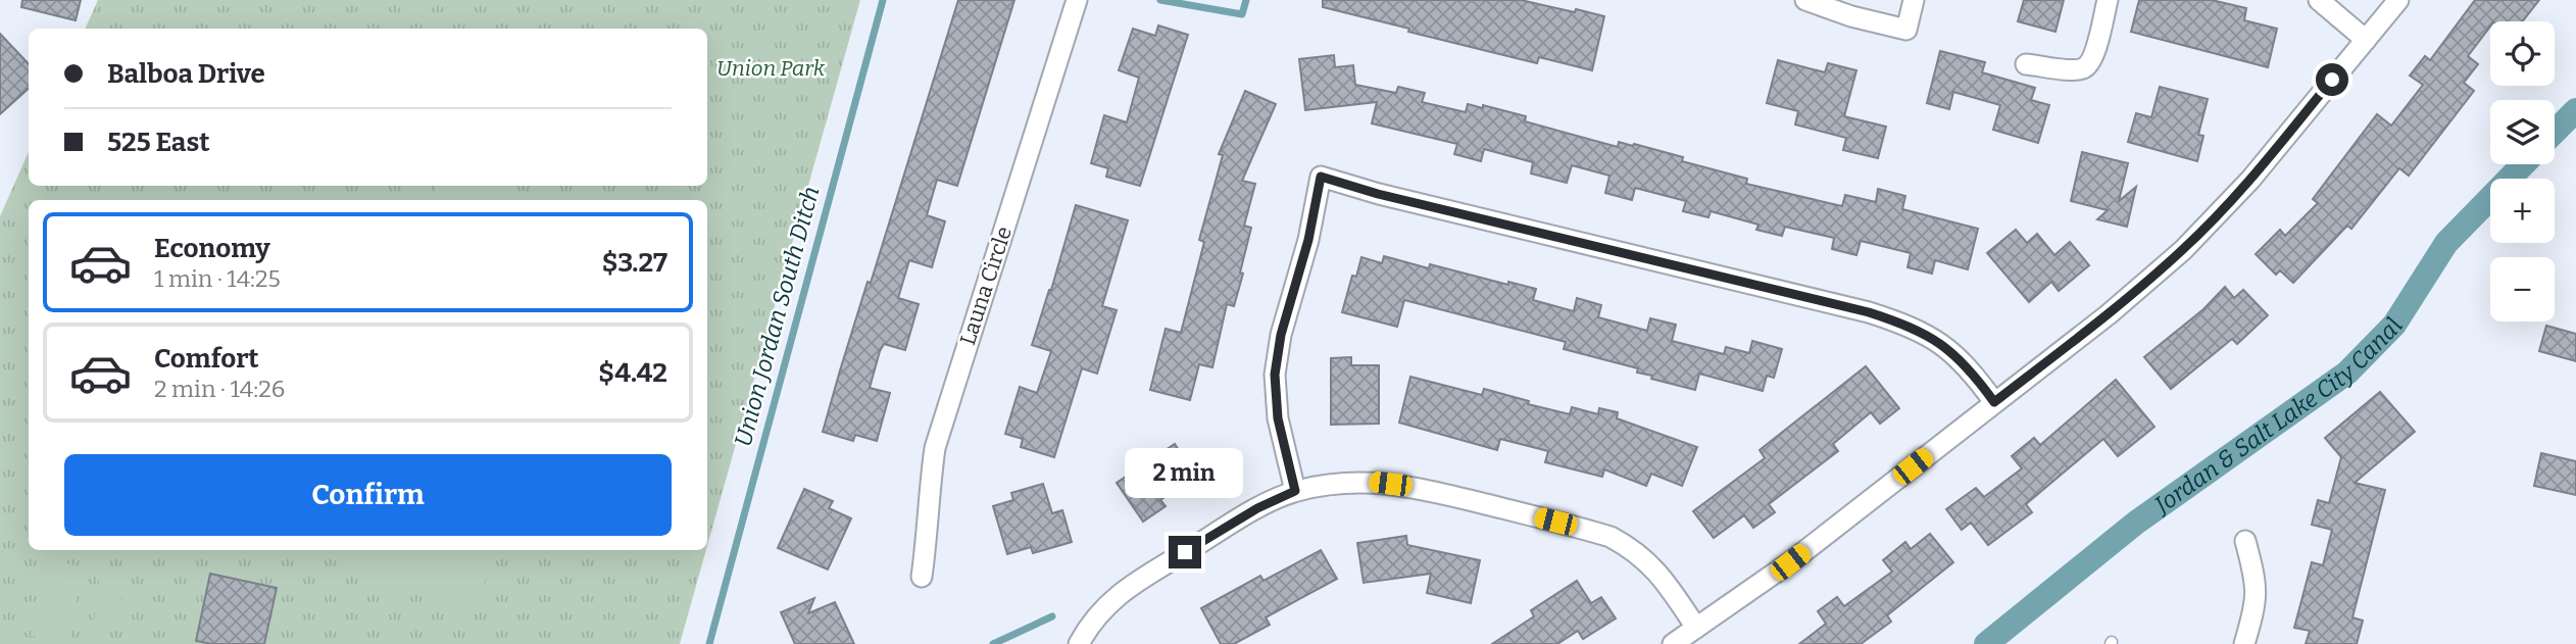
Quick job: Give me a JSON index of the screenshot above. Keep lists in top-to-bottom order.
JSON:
{
  "streets": {
    "street": ["Launa Circle"]
  },
  "water": ["Union Jordan South Ditch", "Jordan & Salt Lake City Canal"],
  "parks": ["Union Park"],
  "page": {
    "map_buttons": ["+", "−"],
    "banner": ["Balboa Drive", "525 East"],
    "list": [
      {
        "name": "Economy",
        "note": "1 min · 14:25",
        "value": "$3.27"
      },
      {
        "name": "Comfort",
        "note": "2 min · 14:26",
        "value": "$4.42"
      }
    ],
    "buttons": "Confirm",
    "bubble": "2 min"
  }
}
